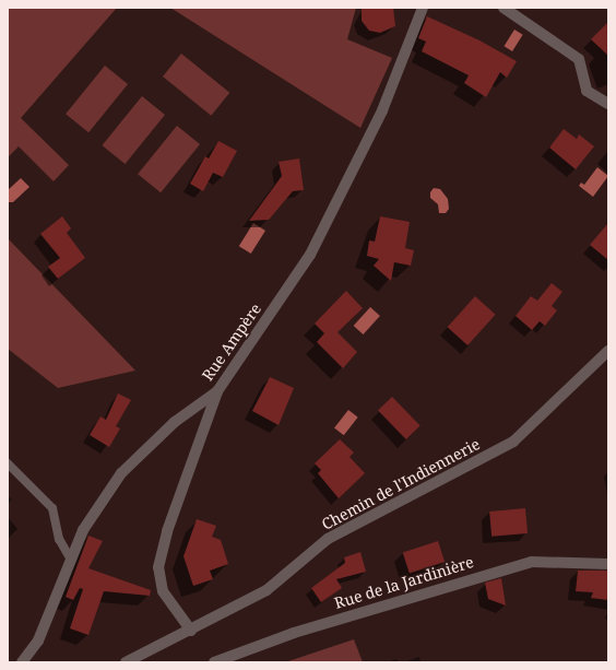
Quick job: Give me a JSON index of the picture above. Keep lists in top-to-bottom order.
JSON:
{
  "streets": {
    "street": ["Rue Ampère", "Chemin de l'Indiennerie", "Rue de la Jardinière"]
  }
}
